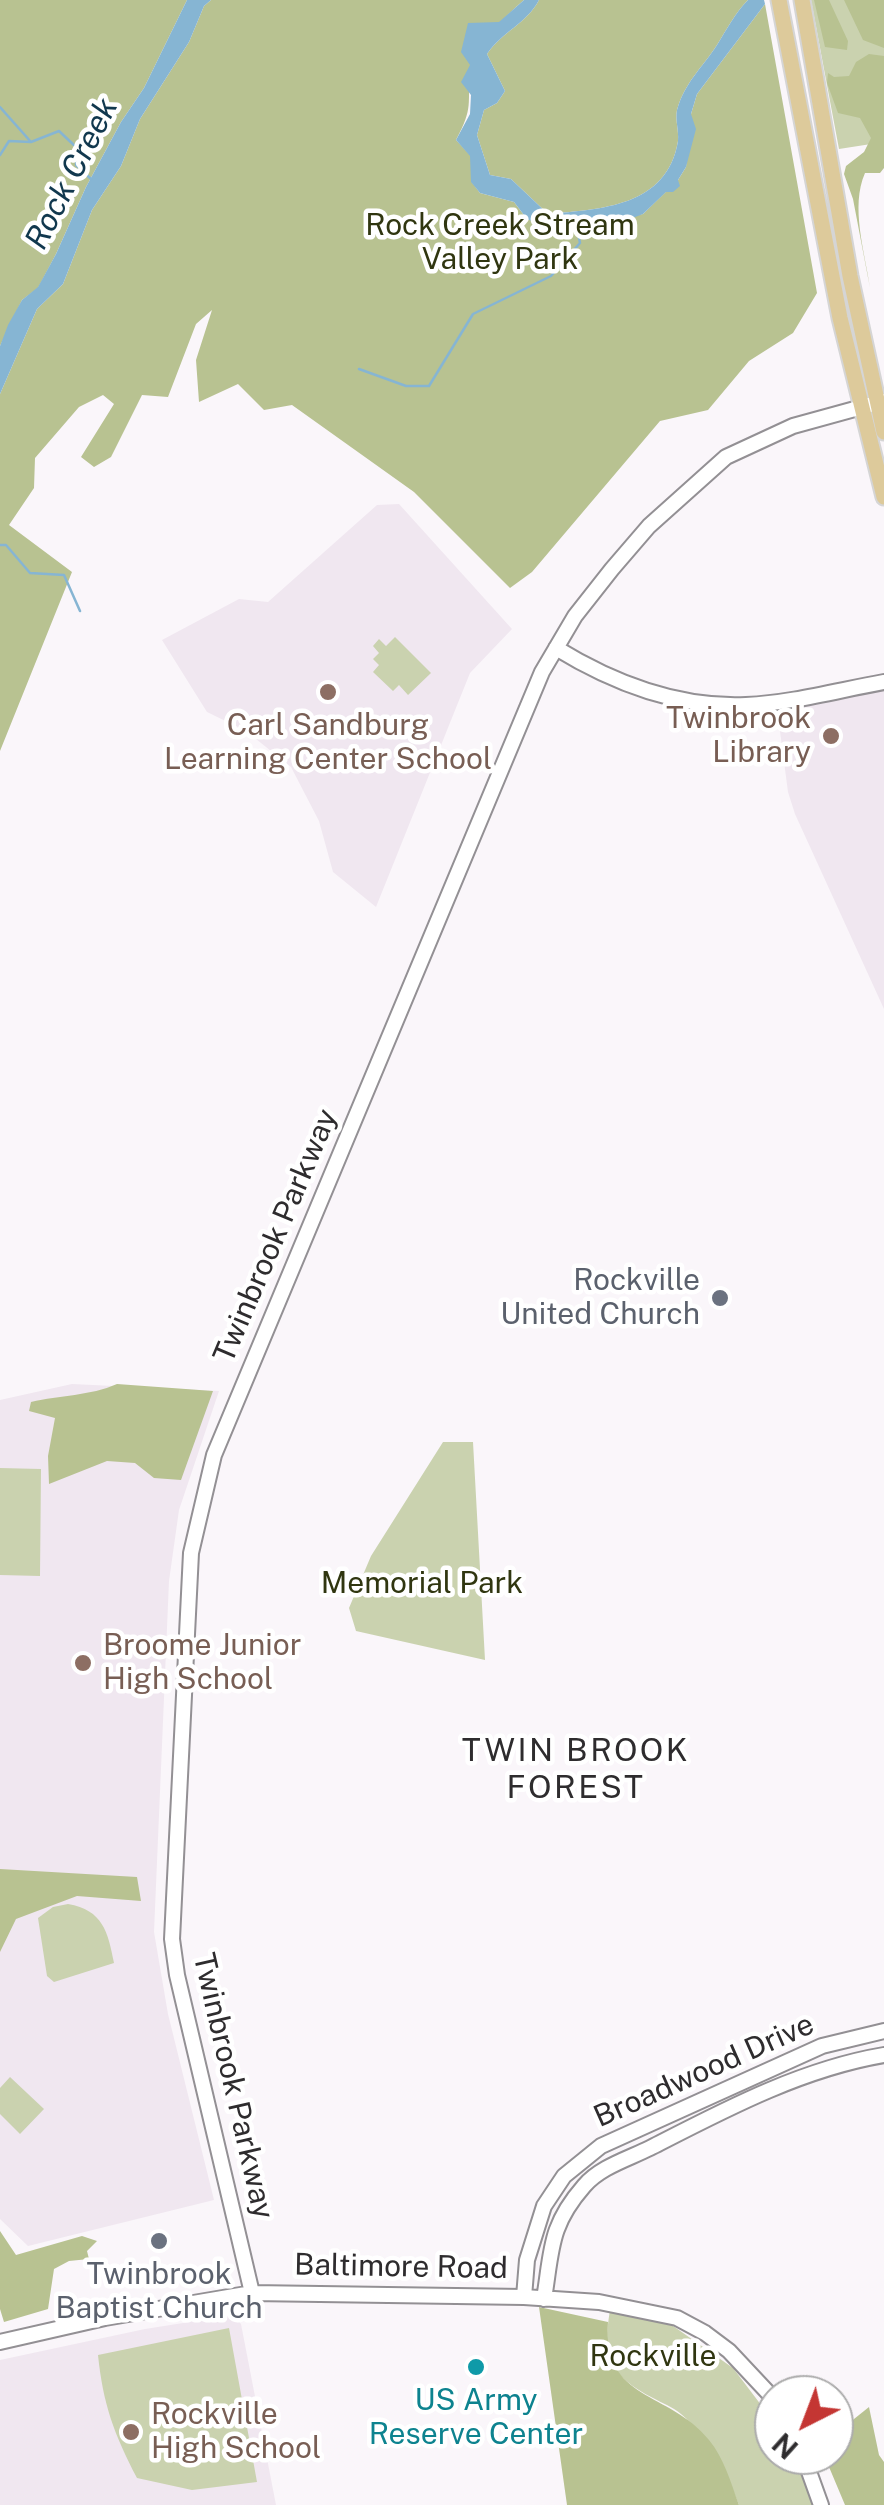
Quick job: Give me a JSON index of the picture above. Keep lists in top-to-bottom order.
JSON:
{
  "streets": {
    "street": ["Twinbrook Parkway", "Broadwood Drive", "Baltimore Road"]
  },
  "crossings": [
    ["Twinbrook Parkway", "Baltimore Road"],
    ["Broadwood Drive", "Baltimore Road"]
  ],
  "districts": ["TWIN BROOK FOREST"],
  "water": ["Rock Creek"],
  "parks": ["Rock Creek Stream Valley Park", "Memorial Park", "Rockville"],
  "places": [
    "Carl Sandburg Learning Center School",
    "Twinbrook Library",
    "Rockville United Church",
    "Broome Junior High School",
    "Twinbrook Baptist Church",
    "US Army Reserve Center",
    "Rockville High School"
  ],
  "north": "bottom left"
}
